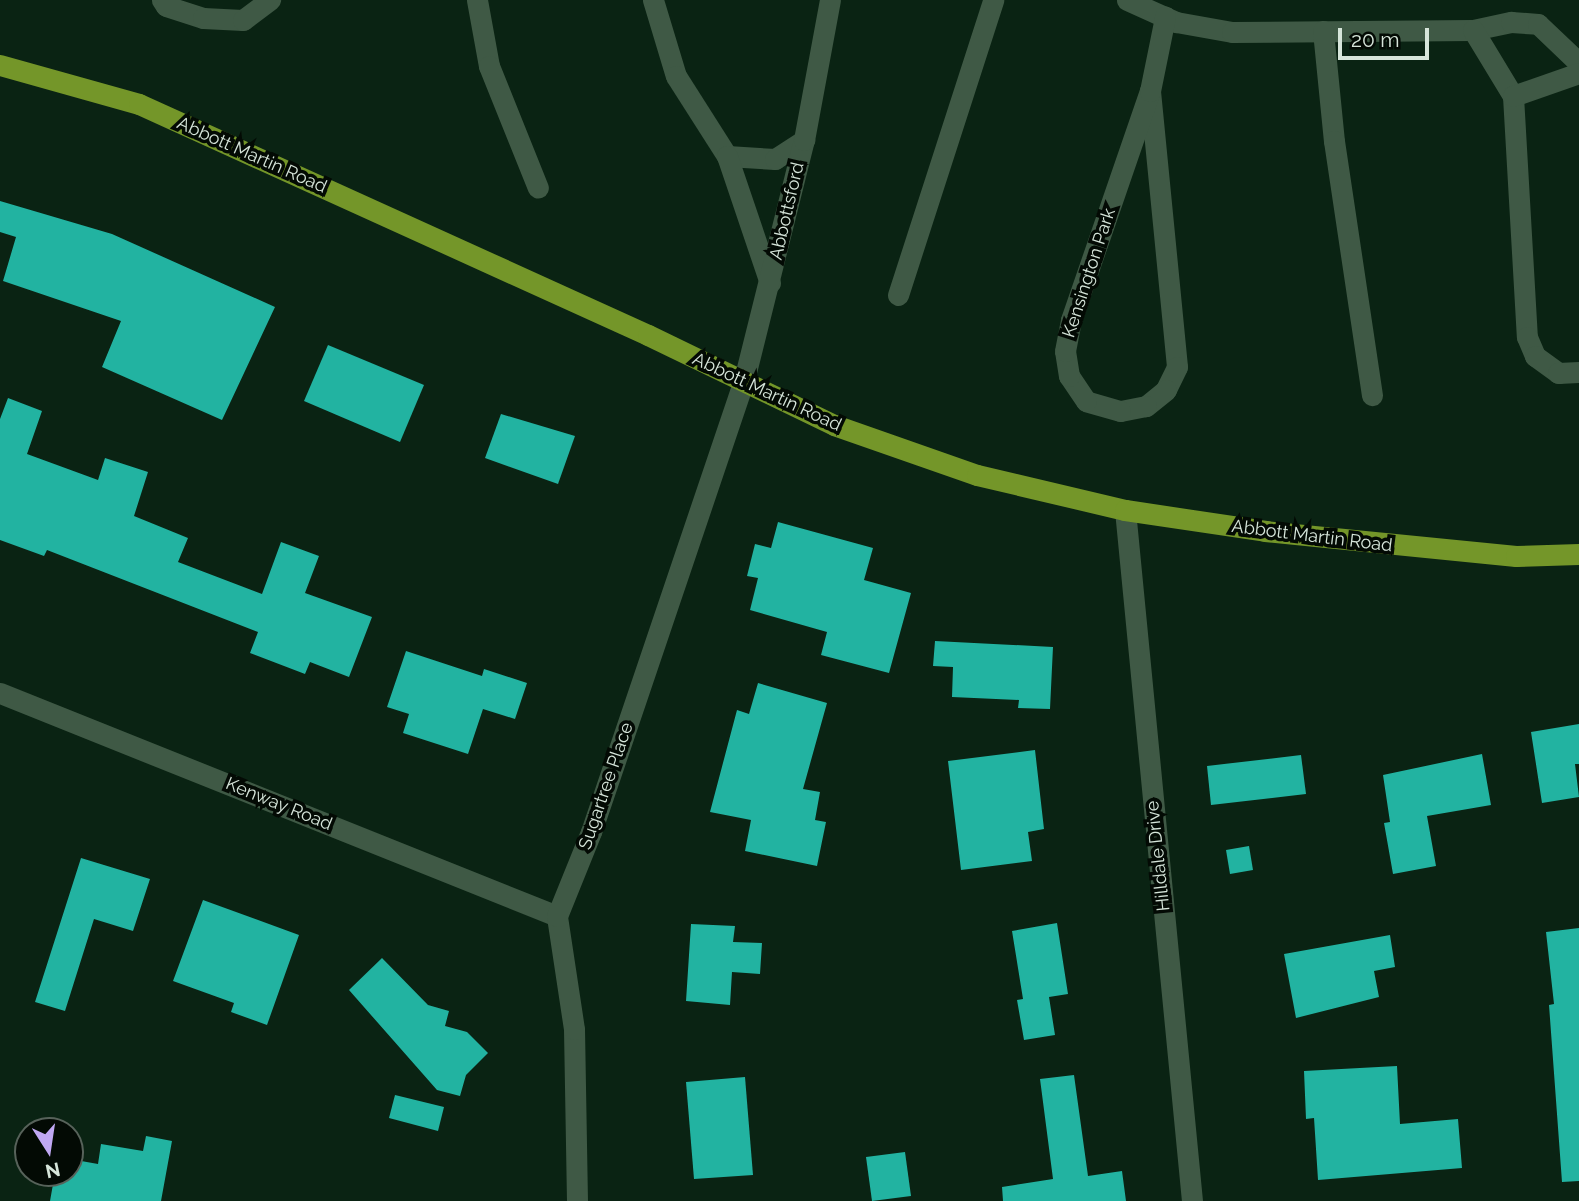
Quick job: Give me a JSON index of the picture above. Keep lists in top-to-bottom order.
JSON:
{
  "streets": {
    "main road": ["Abbott Martin Road"],
    "street": [
      "Abbottsford",
      "Kensington Park",
      "Sugartree Place",
      "Kenway Road",
      "Hilldale Drive"
    ]
  },
  "crossings": [
    ["Abbott Martin Road", "Abbottsford"],
    ["Abbott Martin Road", "Sugartree Place"],
    ["Abbott Martin Road", "Hilldale Drive"],
    ["Abbottsford", "Sugartree Place"],
    ["Sugartree Place", "Kenway Road"]
  ],
  "scale_bar": "20 m",
  "north": "bottom"
}
